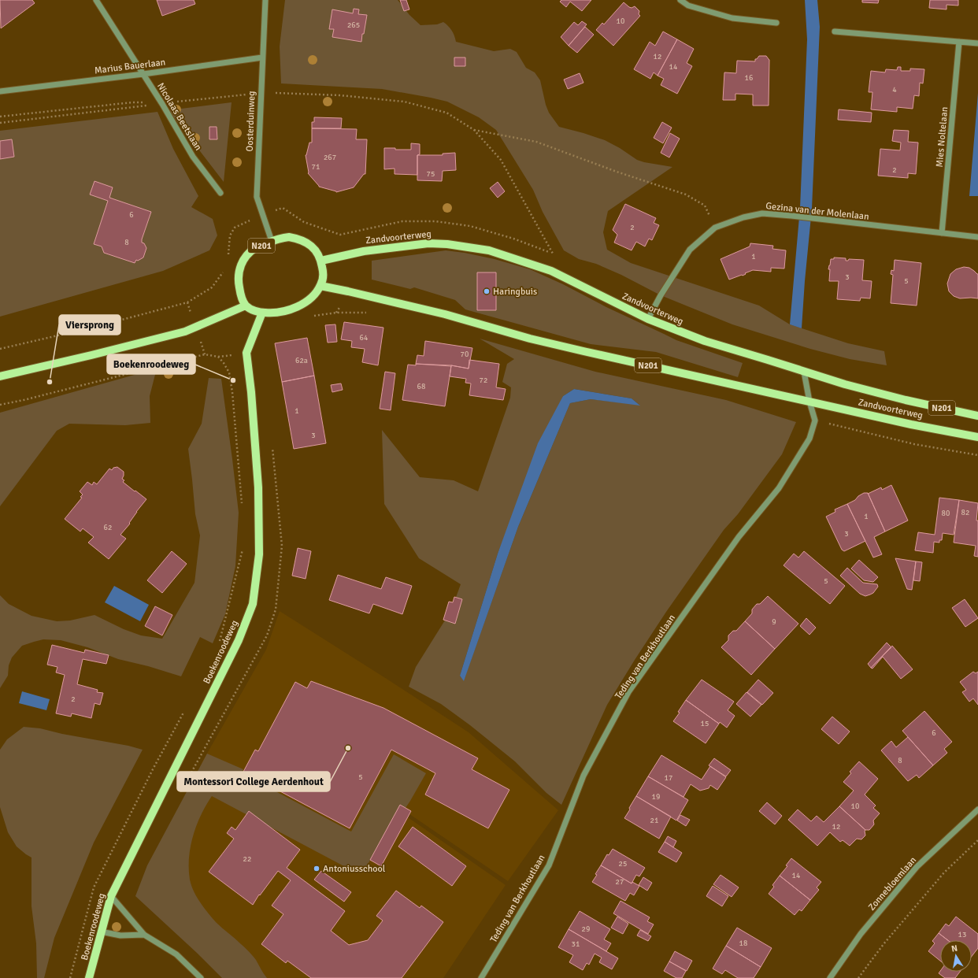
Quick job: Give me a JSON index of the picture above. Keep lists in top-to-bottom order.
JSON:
{
  "streets": {
    "main road": ["Zandvoorterweg", "N201", "Boekenroodeweg"],
    "street": [
      "Marius Bauerlaan",
      "Nicolaas Beetslaan",
      "Oosterduinweg",
      "Mies Noltelaan",
      "Gezina van der Molenlaan",
      "Teding van Berkhoutlaan",
      "Zonnebloemlaan"
    ]
  },
  "crossings": [
    ["Marius Bauerlaan", "Nicolaas Beetslaan"],
    ["Marius Bauerlaan", "Oosterduinweg"],
    ["Oosterduinweg", "Zandvoorterweg"],
    ["Oosterduinweg", "N201"],
    ["Oosterduinweg", "Boekenroodeweg"],
    ["Mies Noltelaan", "Gezina van der Molenlaan"],
    ["Gezina van der Molenlaan", "Zandvoorterweg"],
    ["Zandvoorterweg", "N201"],
    ["Zandvoorterweg", "Boekenroodeweg"],
    ["N201", "Boekenroodeweg"]
  ],
  "places": [
    "Haringbuis",
    "Boekenroodeweg",
    "Viersprong",
    "Montessori College Aerdenhout",
    "Antoniusschool"
  ],
  "house_numbers": [
    "10",
    "265",
    "12",
    "14",
    "16",
    "4",
    "267",
    "71",
    "2",
    "75",
    "6",
    "2",
    "8",
    "1",
    "3",
    "5",
    "64",
    "70",
    "62a",
    "72",
    "68",
    "1",
    "3",
    "82",
    "80",
    "1",
    "62",
    "3",
    "5",
    "9",
    "2",
    "15",
    "6",
    "8",
    "5",
    "17",
    "19",
    "10",
    "21",
    "12",
    "22",
    "25",
    "14",
    "27",
    "29",
    "13",
    "18",
    "31"
  ],
  "north": "top"
}
